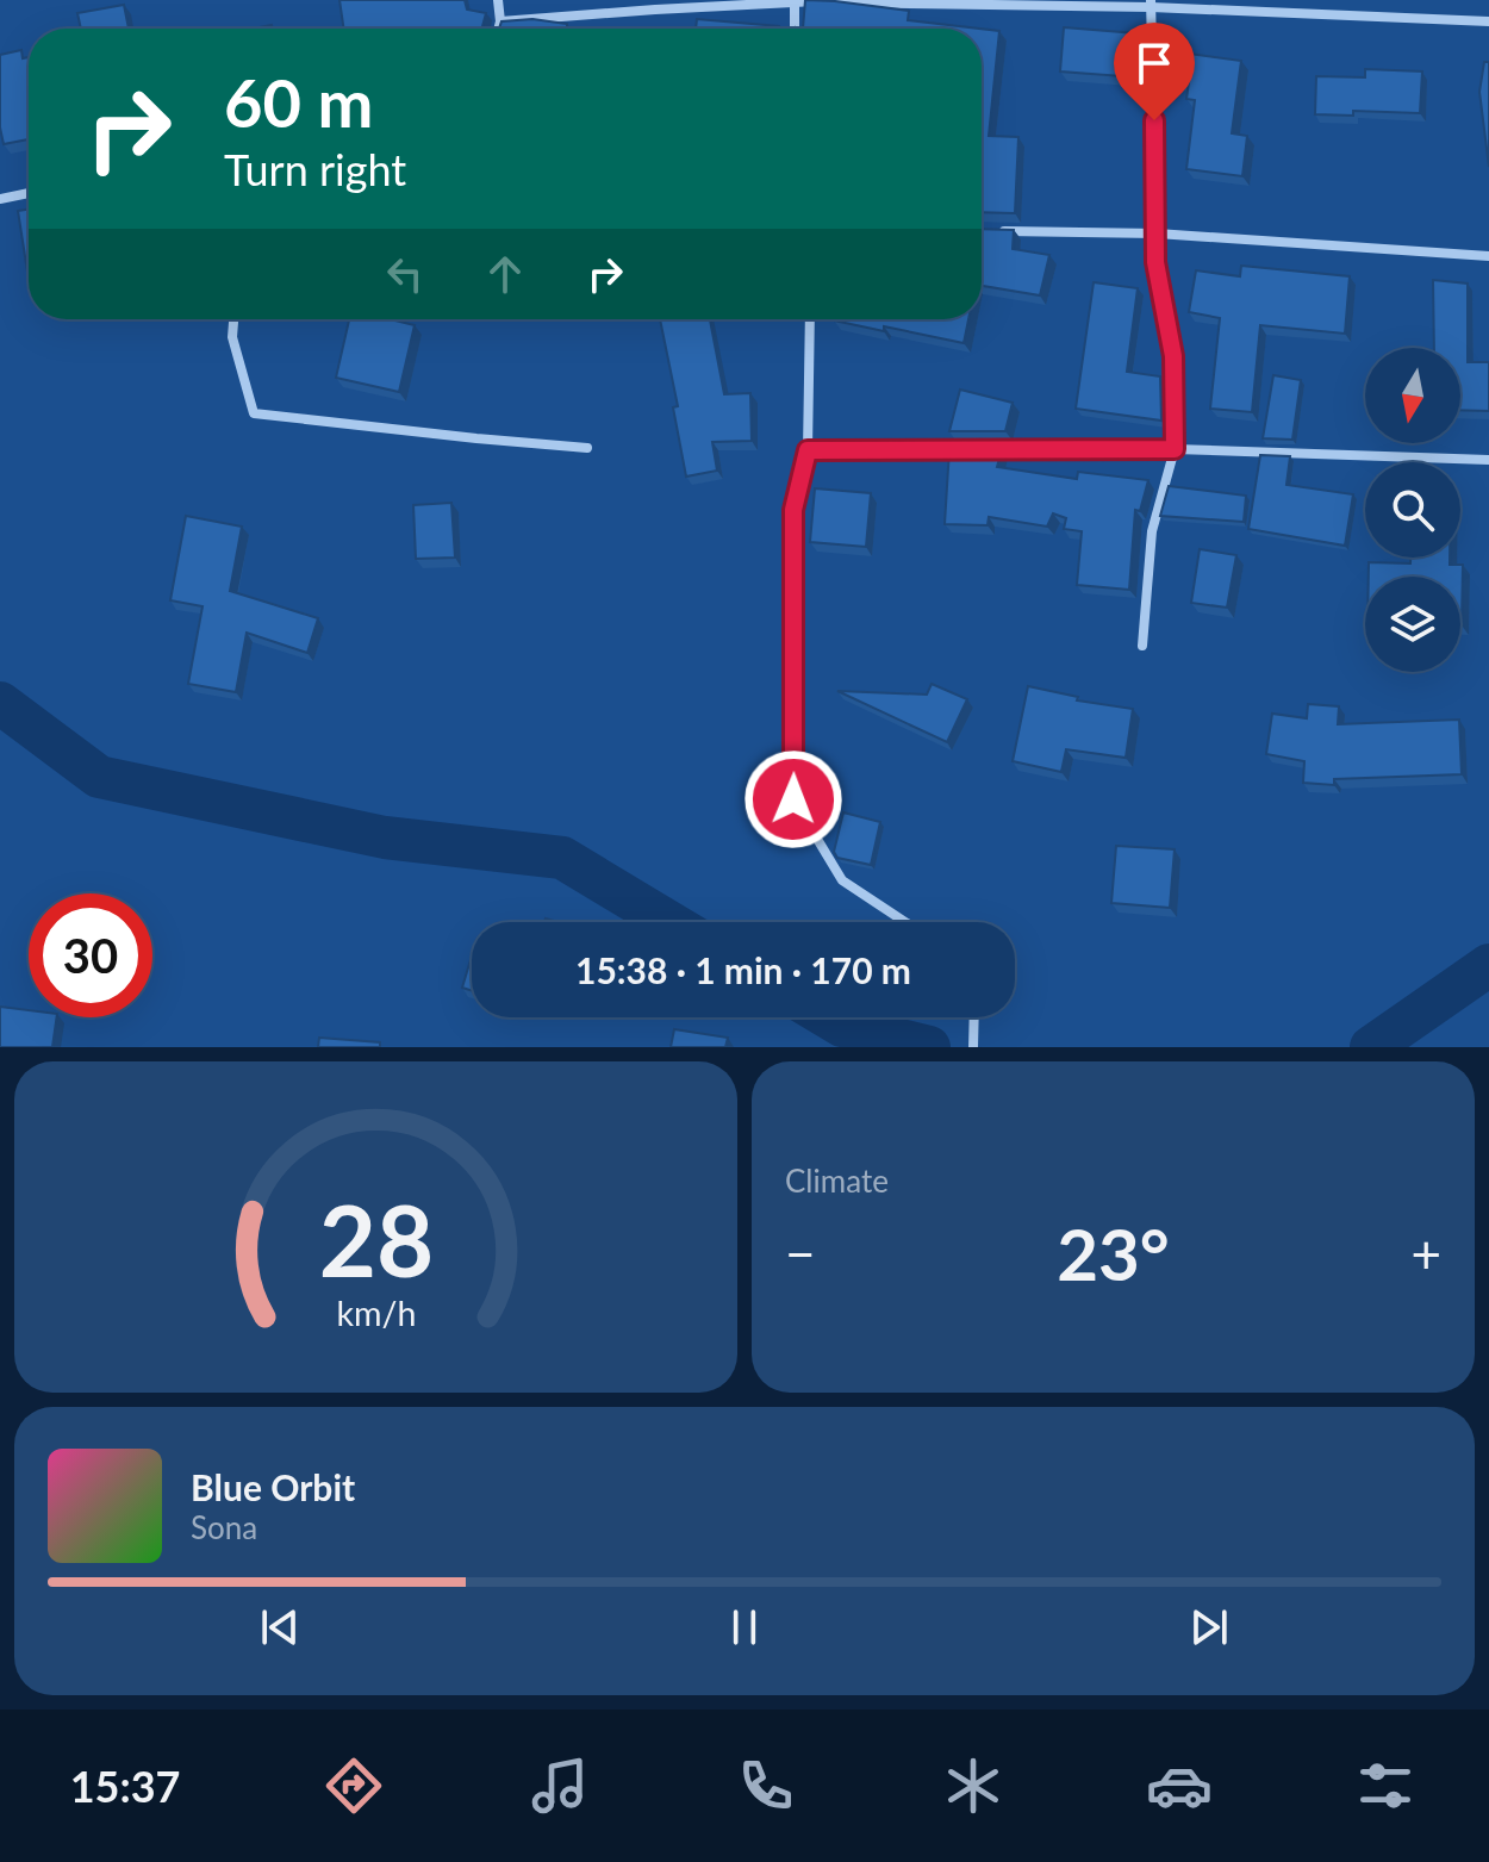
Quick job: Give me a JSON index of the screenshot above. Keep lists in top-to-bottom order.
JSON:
{
  "north": "bottom",
  "page": {
    "turn": ["60 m", "Turn right"],
    "limit": "30",
    "trip": "15:38 · 1 min · 170 m",
    "tile": "Climate",
    "heat": ["−", "23°", "+"],
    "song": ["Blue Orbit", "Sona"],
    "tabs": "15:37",
    "gauge": ["28", "km/h"]
  }
}
